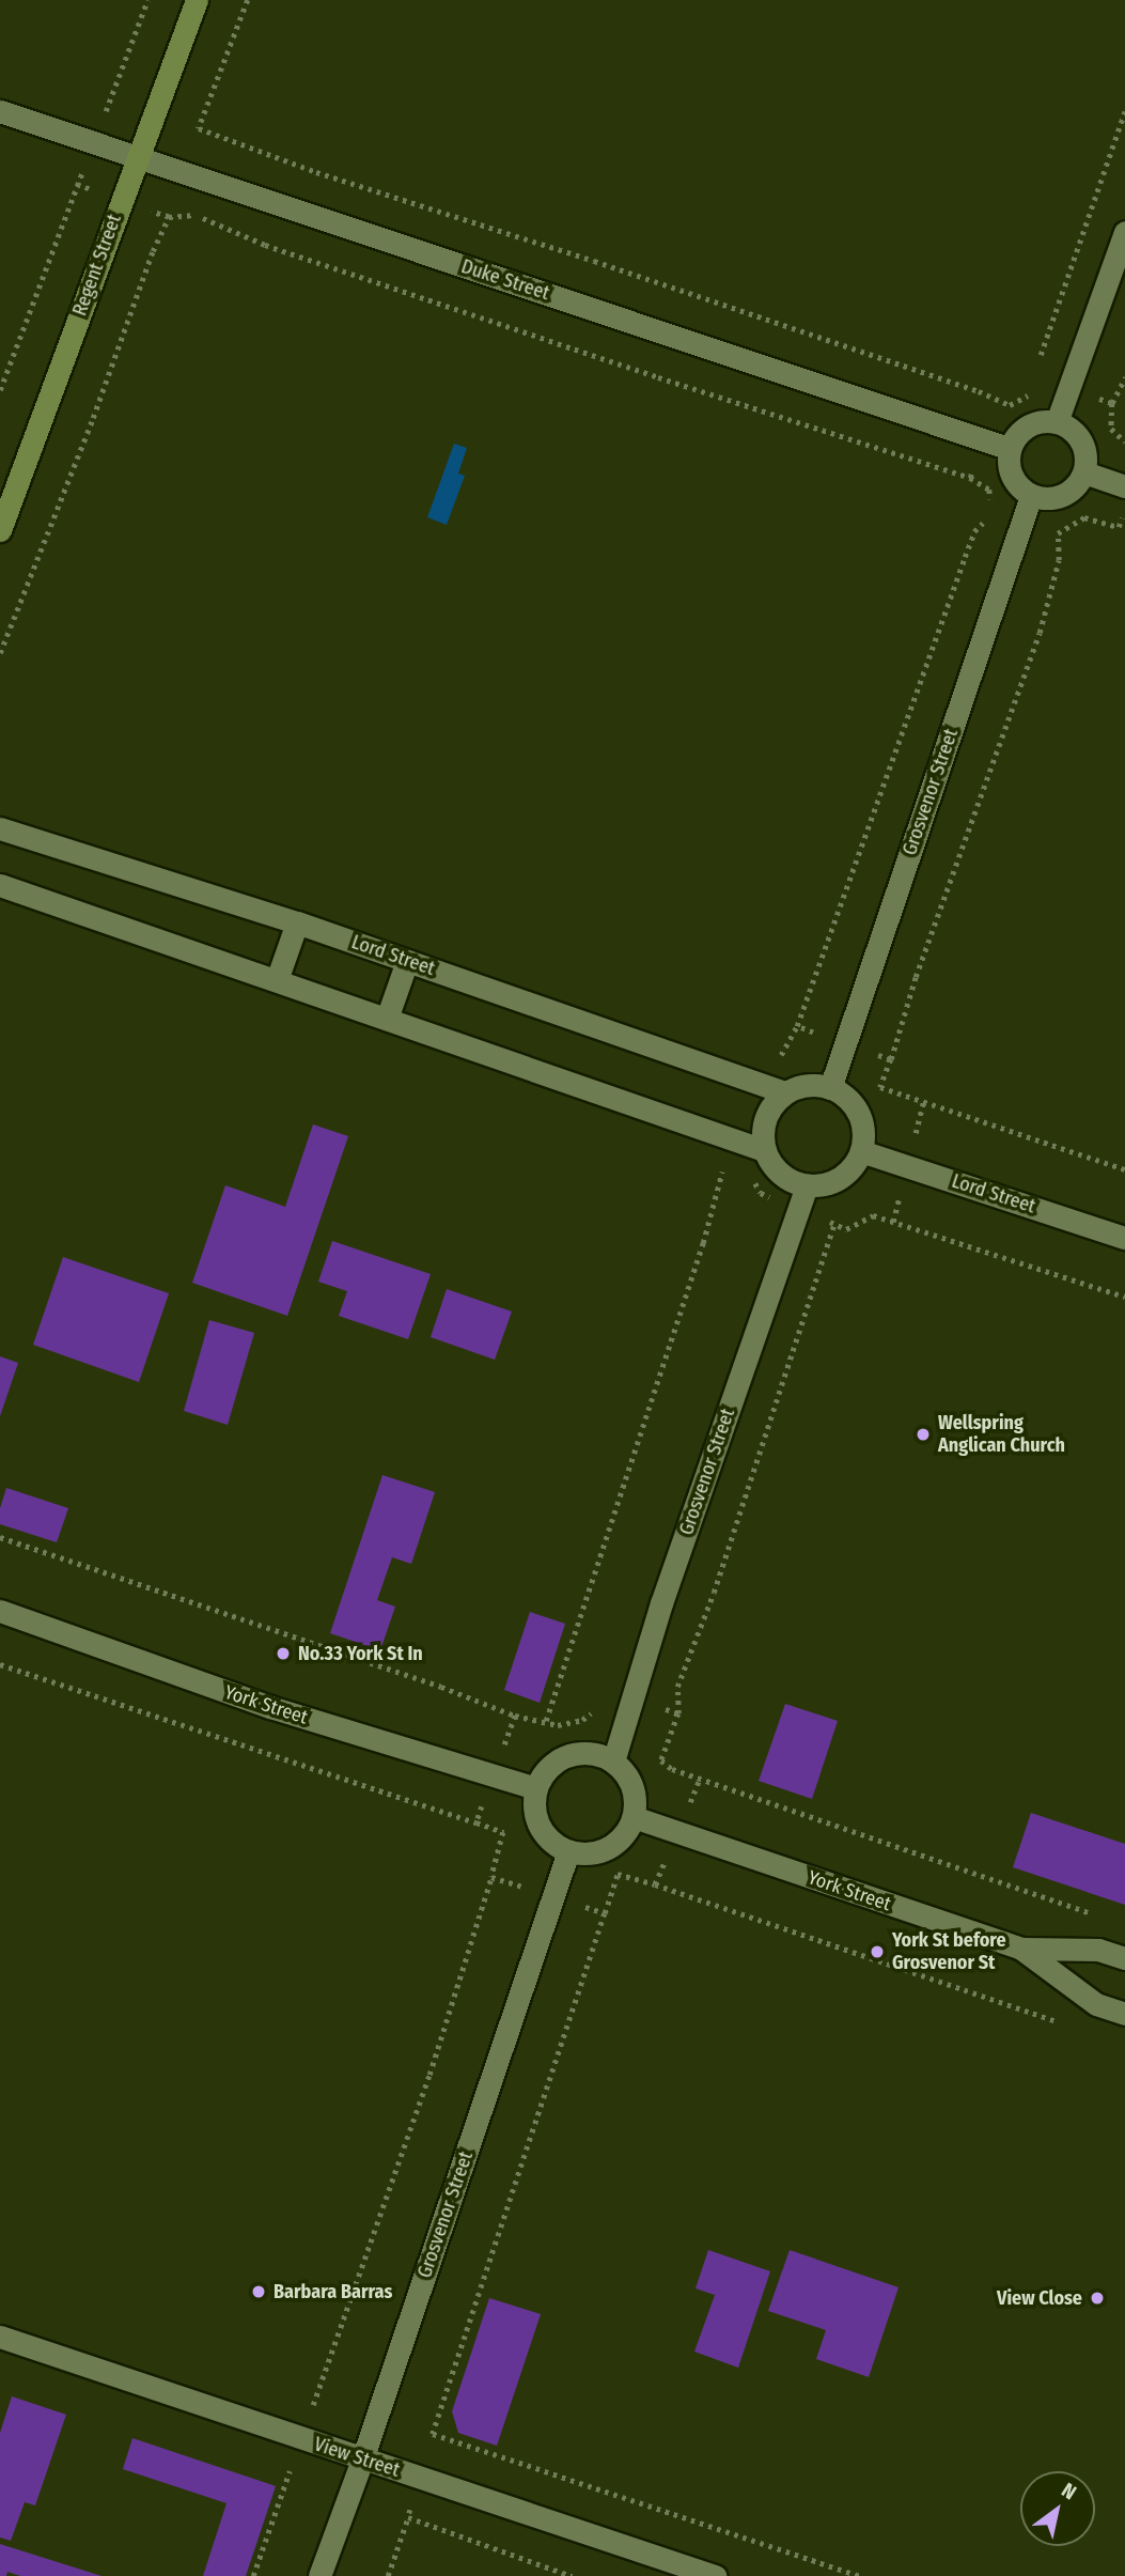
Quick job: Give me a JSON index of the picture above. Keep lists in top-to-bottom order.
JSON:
{
  "streets": {
    "street": [
      "Regent Street",
      "Duke Street",
      "Grosvenor Street",
      "Lord Street",
      "York Street",
      "View Street"
    ]
  },
  "crossings": [
    ["Regent Street", "Duke Street"],
    ["Duke Street", "Grosvenor Street"],
    ["Grosvenor Street", "Lord Street"],
    ["Grosvenor Street", "York Street"],
    ["Grosvenor Street", "View Street"]
  ],
  "places": [
    "Wellspring Anglican Church",
    "No.33 York St In",
    "York St before Grosvenor St",
    "Barbara Barras",
    "View Close"
  ],
  "north": "top right"
}
